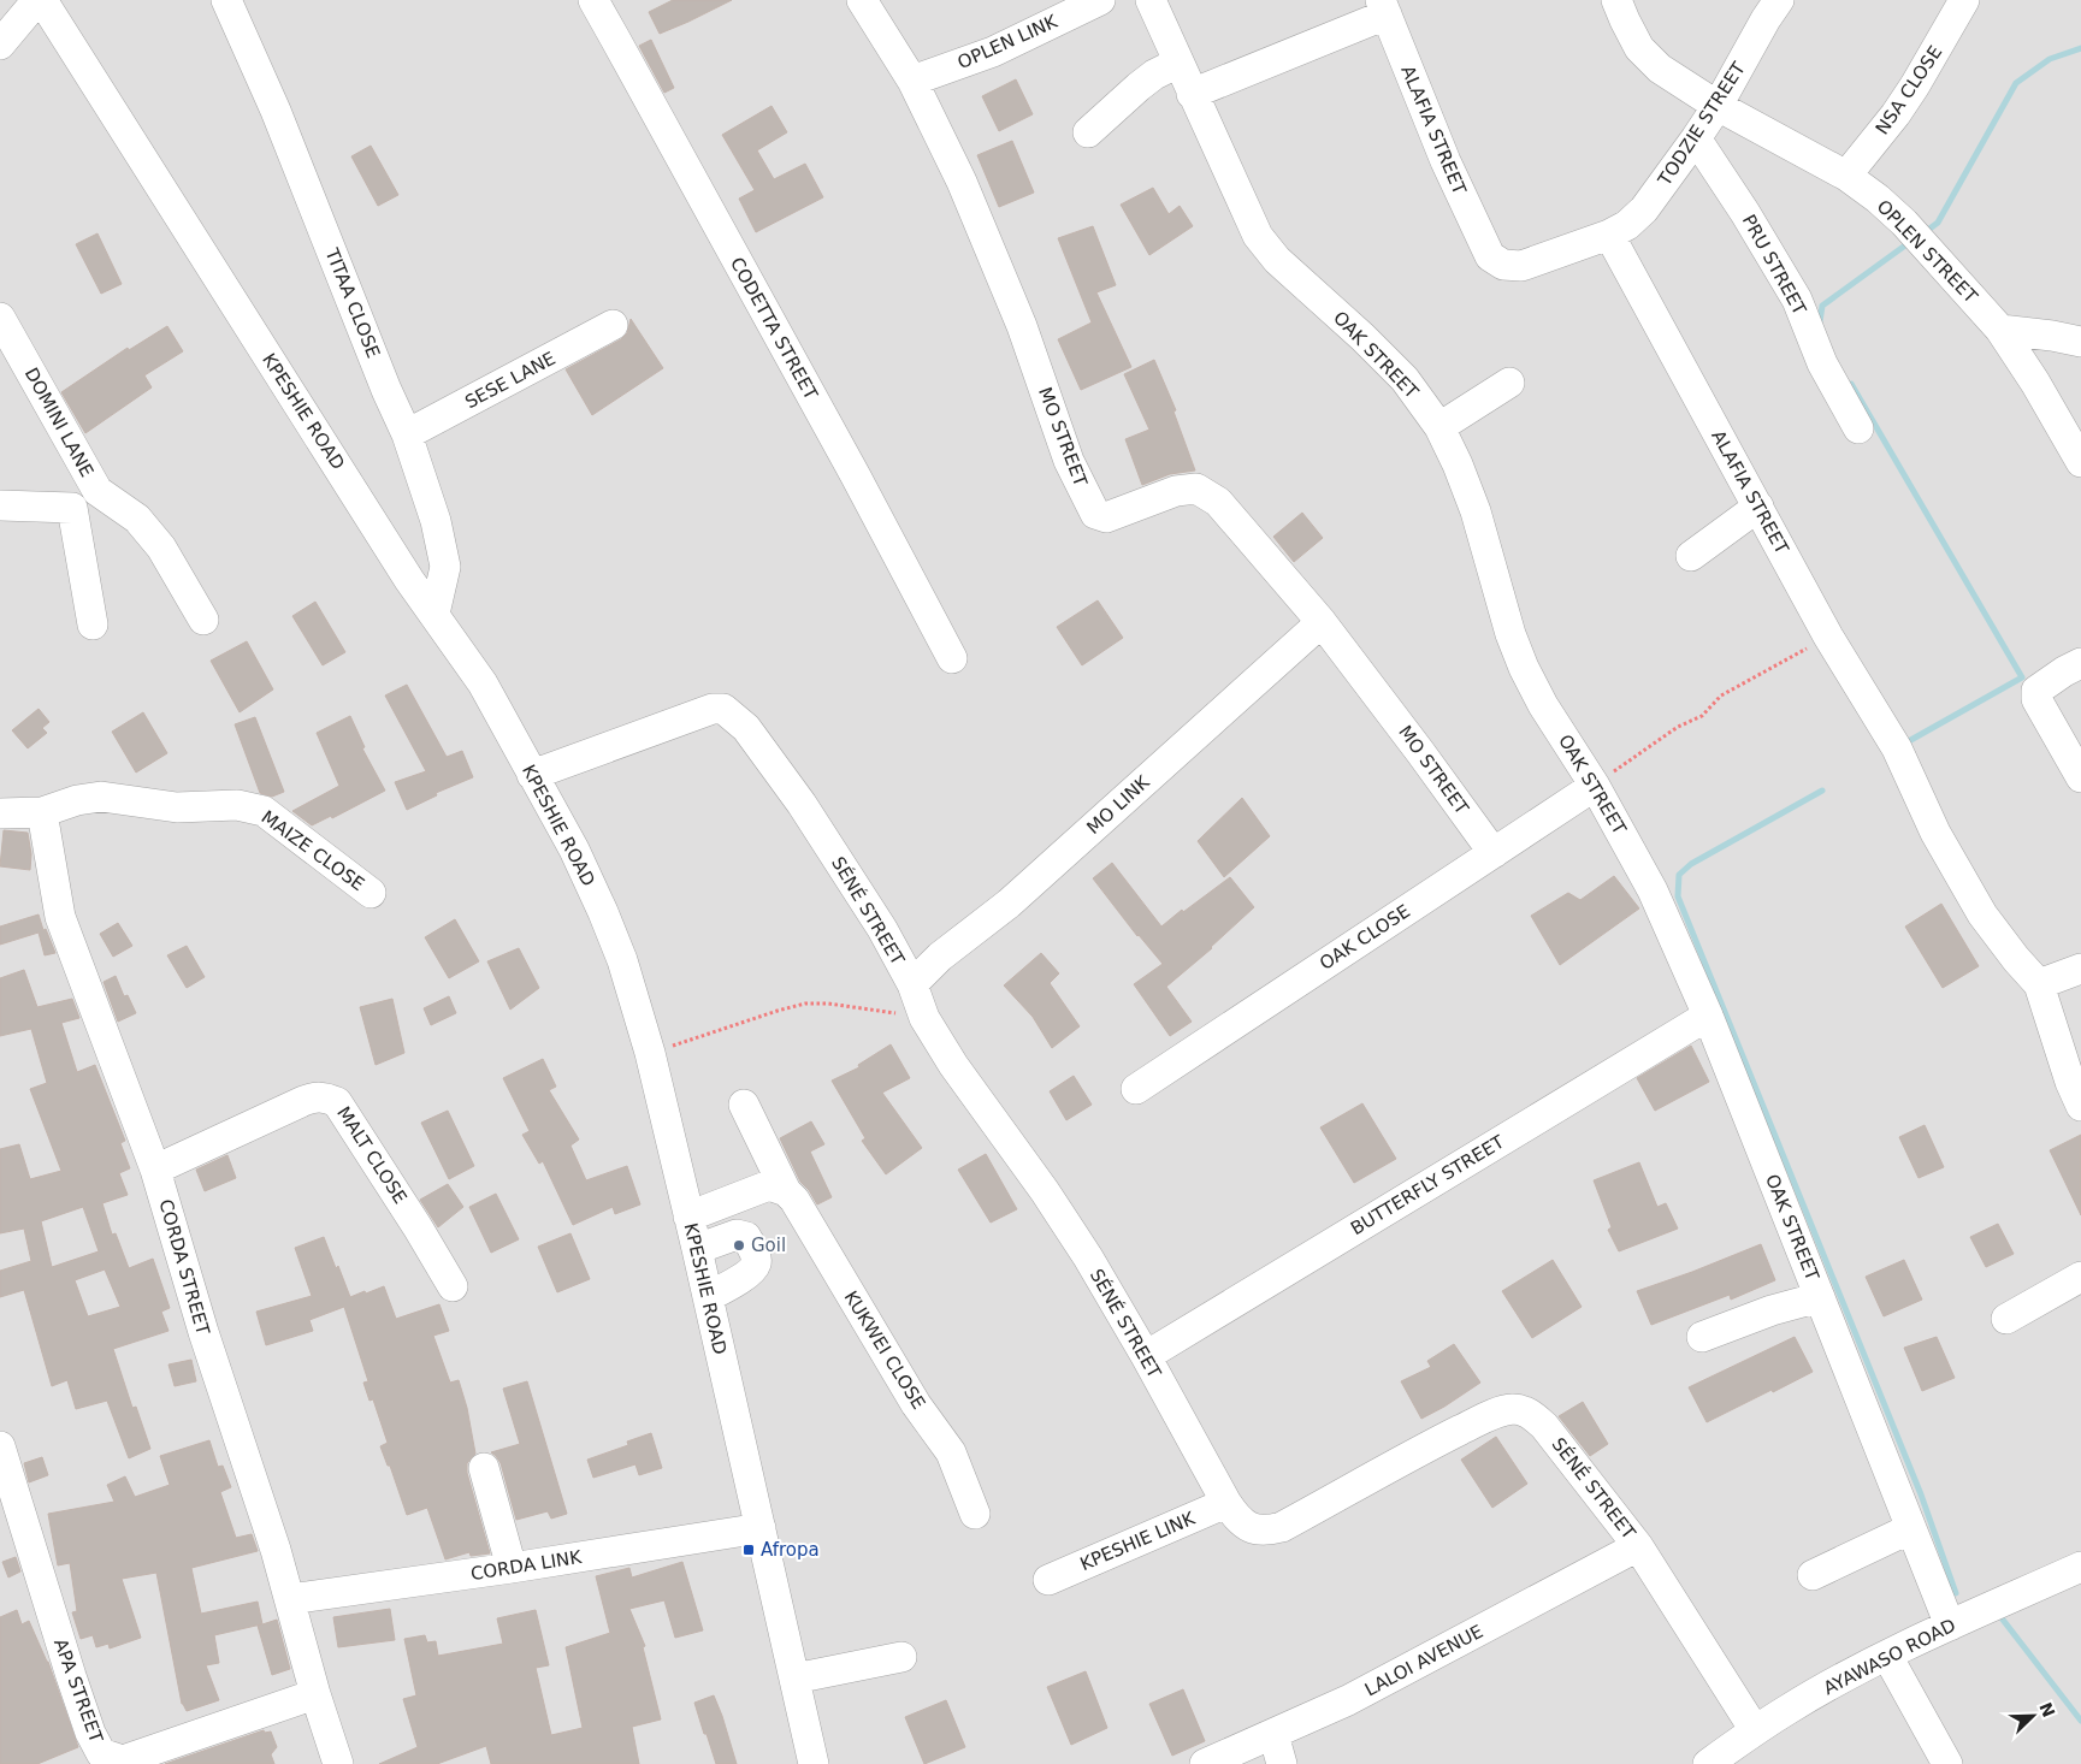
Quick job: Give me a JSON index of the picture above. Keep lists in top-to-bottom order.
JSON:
{
  "streets": {
    "street": [
      "OPLEN LINK",
      "NSA CLOSE",
      "TODZIE STREET",
      "ALAFIA STREET",
      "OPLEN STREET",
      "PRU STREET",
      "TITAA CLOSE",
      "CODETTA STREET",
      "OAK STREET",
      "SESE LANE",
      "KPESHIE ROAD",
      "DOMINI LANE",
      "MO STREET",
      "MO LINK",
      "MAIZE CLOSE",
      "SÉNÉ STREET",
      "OAK CLOSE",
      "MALT CLOSE",
      "BUTTERFLY STREET",
      "CORDA STREET",
      "KUKWEI CLOSE",
      "KPESHIE LINK",
      "CORDA LINK",
      "AYAWASO ROAD",
      "LALOI AVENUE",
      "APA STREET"
    ]
  },
  "crossings": [
    ["OPLEN LINK", "MO STREET"],
    ["NSA CLOSE", "OPLEN STREET"],
    ["TODZIE STREET", "ALAFIA STREET"],
    ["TODZIE STREET", "OPLEN STREET"],
    ["TODZIE STREET", "PRU STREET"],
    ["TITAA CLOSE", "SESE LANE"],
    ["TITAA CLOSE", "KPESHIE ROAD"],
    ["OAK STREET", "OAK CLOSE"],
    ["OAK STREET", "BUTTERFLY STREET"],
    ["OAK STREET", "AYAWASO ROAD"],
    ["KPESHIE ROAD", "SÉNÉ STREET"],
    ["KPESHIE ROAD", "CORDA LINK"],
    ["MO STREET", "MO LINK"],
    ["MO STREET", "OAK CLOSE"],
    ["MO LINK", "SÉNÉ STREET"],
    ["MAIZE CLOSE", "CORDA STREET"],
    ["SÉNÉ STREET", "BUTTERFLY STREET"],
    ["SÉNÉ STREET", "KPESHIE LINK"],
    ["SÉNÉ STREET", "AYAWASO ROAD"],
    ["SÉNÉ STREET", "LALOI AVENUE"],
    ["MALT CLOSE", "CORDA STREET"],
    ["CORDA STREET", "CORDA LINK"],
    ["CORDA STREET", "APA STREET"]
  ],
  "places": {
    "other": ["Goil"],
    "transit": ["Afropa"]
  },
  "north": "top right"
}
